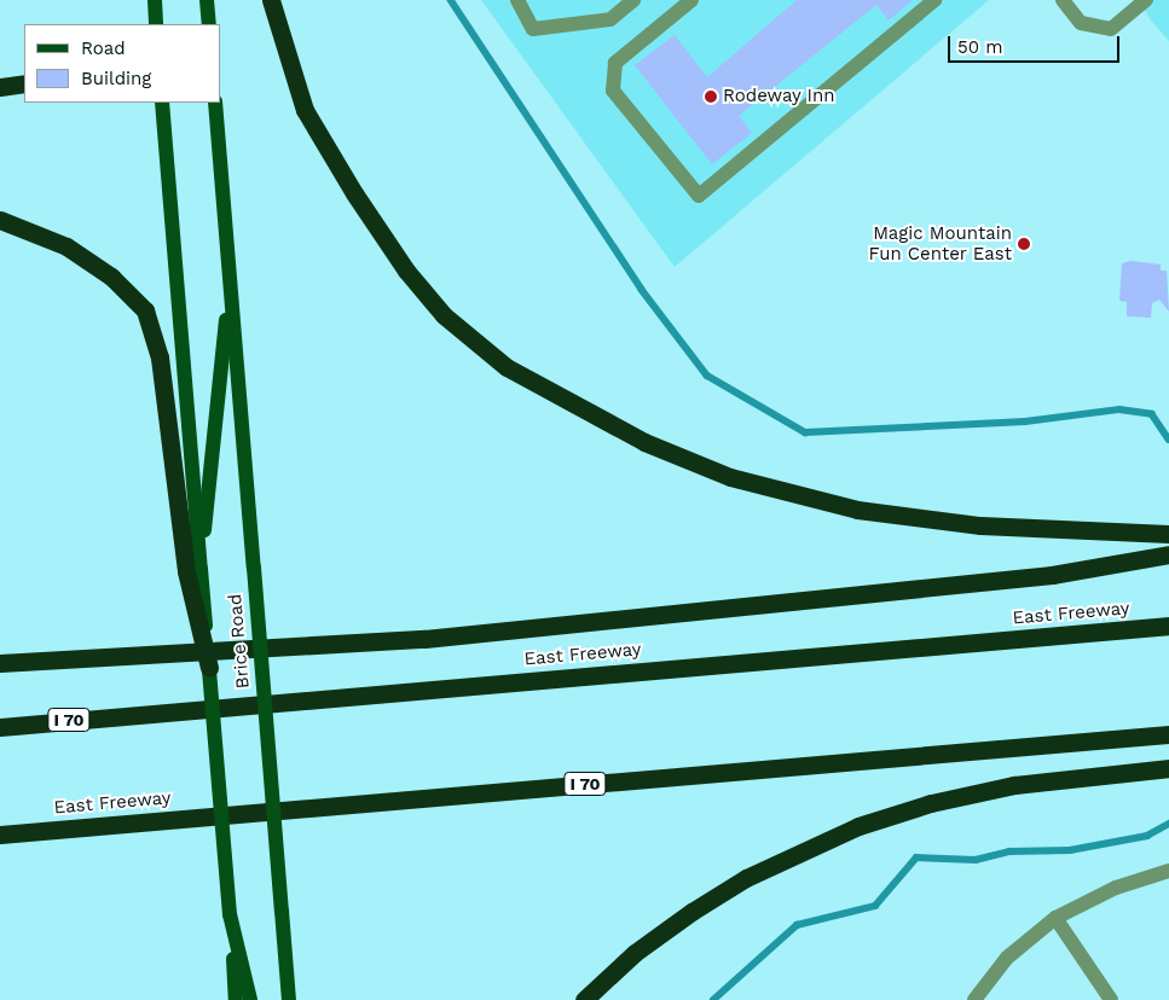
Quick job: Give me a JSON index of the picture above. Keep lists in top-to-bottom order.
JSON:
{
  "streets": {
    "highway": ["East Freeway", "I 70"],
    "main road": ["Brice Road"]
  },
  "places": ["Rodeway Inn", "Magic Mountain Fun Center East"],
  "legend": ["Road", "Building"],
  "scale_bar": "50 m"
}
